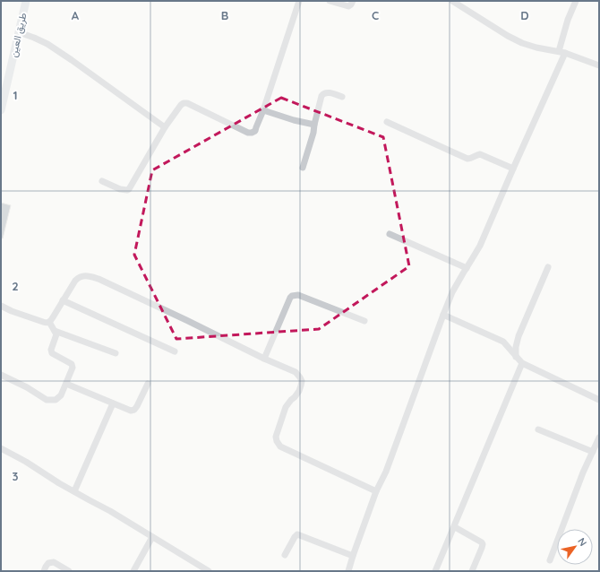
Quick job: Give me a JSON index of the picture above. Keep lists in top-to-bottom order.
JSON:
{
  "streets": {
    "main road": ["طريق العين"]
  },
  "north": "top right",
  "grid": {
    "columns": [
      "A",
      "B",
      "C",
      "D"
    ],
    "rows": ["1", "2", "3"]
  }
}
